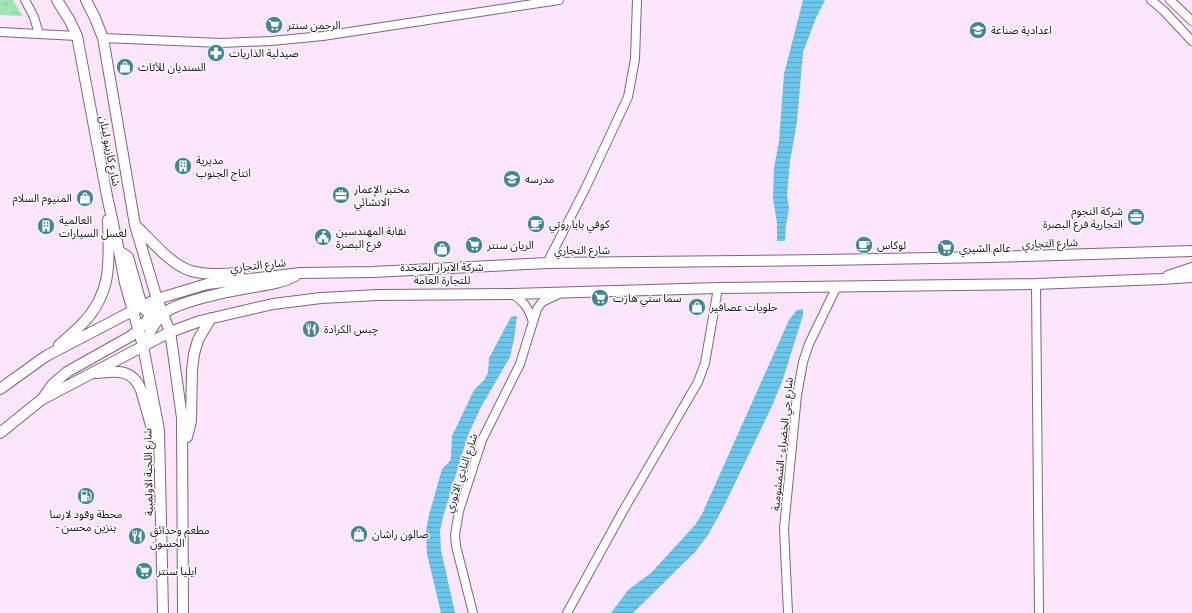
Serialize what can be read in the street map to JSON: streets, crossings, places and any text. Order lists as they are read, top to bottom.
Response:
{
  "streets": {
    "main road": ["شارع كازينو لبنان", "شارع التجاري", "شارع اللجنة الاولمبية"],
    "street": ["شارع حي الخضراء - الشمشومية", "شارع النادي الاثوري"]
  },
  "crossings": [
    ["شارع كازينو لبنان", "شارع التجاري"],
    ["شارع كازينو لبنان", "شارع اللجنة الاولمبية"],
    ["شارع التجاري", "شارع اللجنة الاولمبية"]
  ],
  "places": {
    "supermarket": [
      "الرحمن سنتر",
      "الريان سنتر",
      "عالم الشيري",
      "سما ستي هارت",
      "ايليا سنتر"
    ],
    "school or university": ["اعدادية صناعة", "مدرسه"],
    "pharmacy": ["صيدلية الذاريات"],
    "shop": [
      "السنديان للأثاث",
      "المنيوم السلام",
      "شركة الابرار المتحدة للتجارة العامة",
      "حلويات عصافير",
      "صالون راشان"
    ],
    "building": ["مديرية انتاج الجنوب", "العالمية لغسل السيارات"],
    "office": ["مختبر الإعمار الانشائي", "شركة النجوم التجارية فرع البصرة"],
    "cafe": ["كوفي بابا روتي", "لوكاس"],
    "public building": ["نقابة المهندسين فرع البصرة"],
    "restaurant": ["چبس الكرادة", "مطعم وحدائق الحسون"],
    "fuel station": ["محطة وقود لارسا - بنزين محسن"]
  }
}
